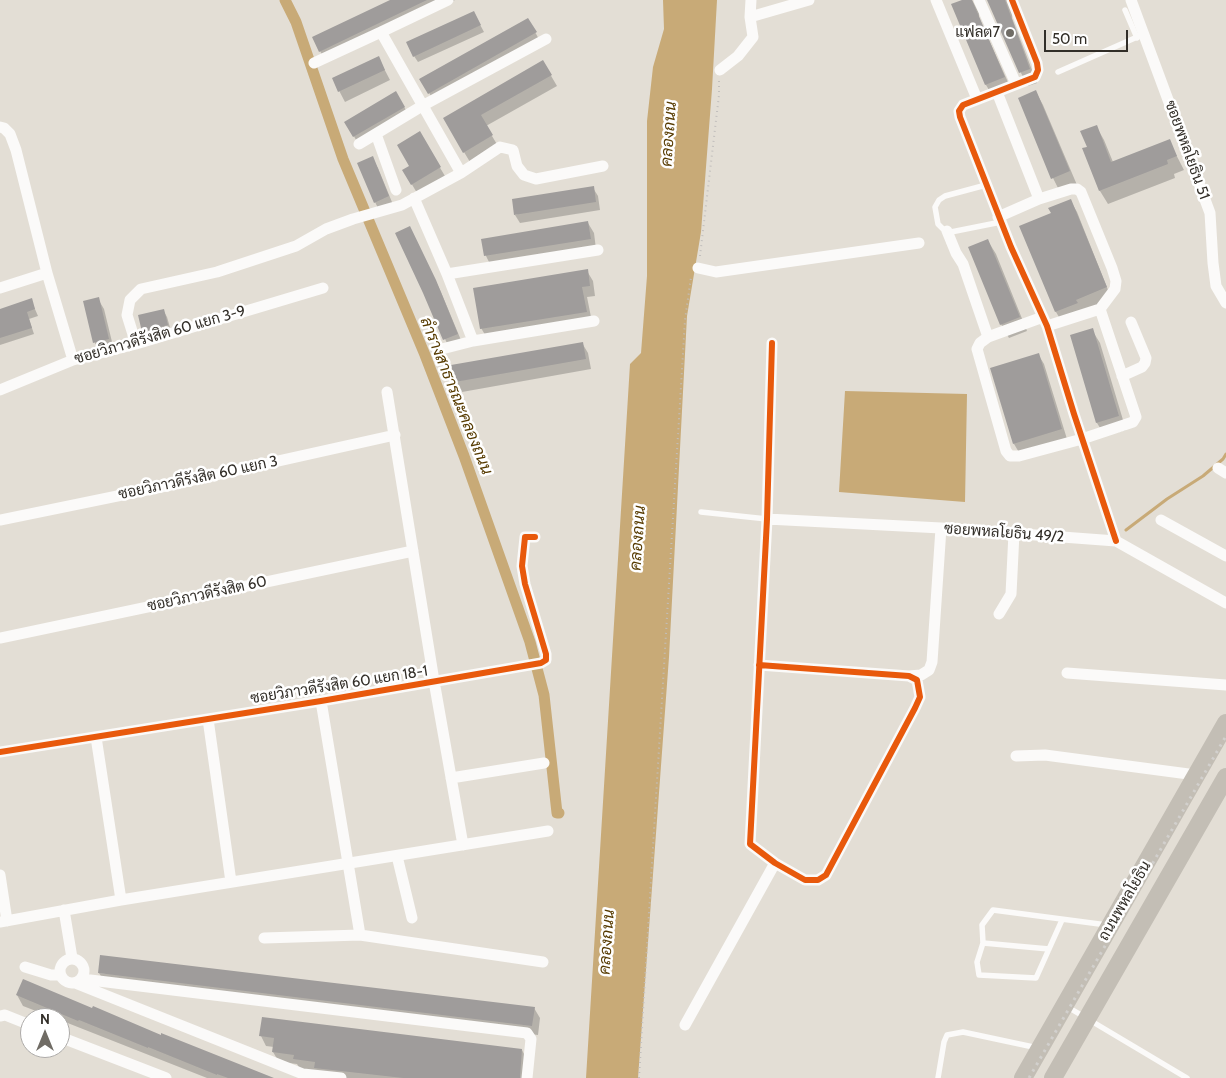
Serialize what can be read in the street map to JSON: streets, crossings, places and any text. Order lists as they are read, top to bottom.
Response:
{
  "streets": {
    "main road": ["ถนนพหลโยธิน"],
    "street": [
      "ซอยพหลโยธิน 51",
      "ซอยวิภาวดีรังสิต 60 แยก 3-9",
      "ซอยวิภาวดีรังสิต 60 แยก 3",
      "ซอยพหลโยธิน 49/2",
      "ซอยวิภาวดีรังสิต 60",
      "ซอยวิภาวดีรังสิต 60 แยก 18-1"
    ]
  },
  "water": ["คลองถนน", "ลำรางสาธารณะคลองถนน"],
  "places": ["แฟลต7"],
  "scale_bar": "50 m",
  "north": "top"
}
